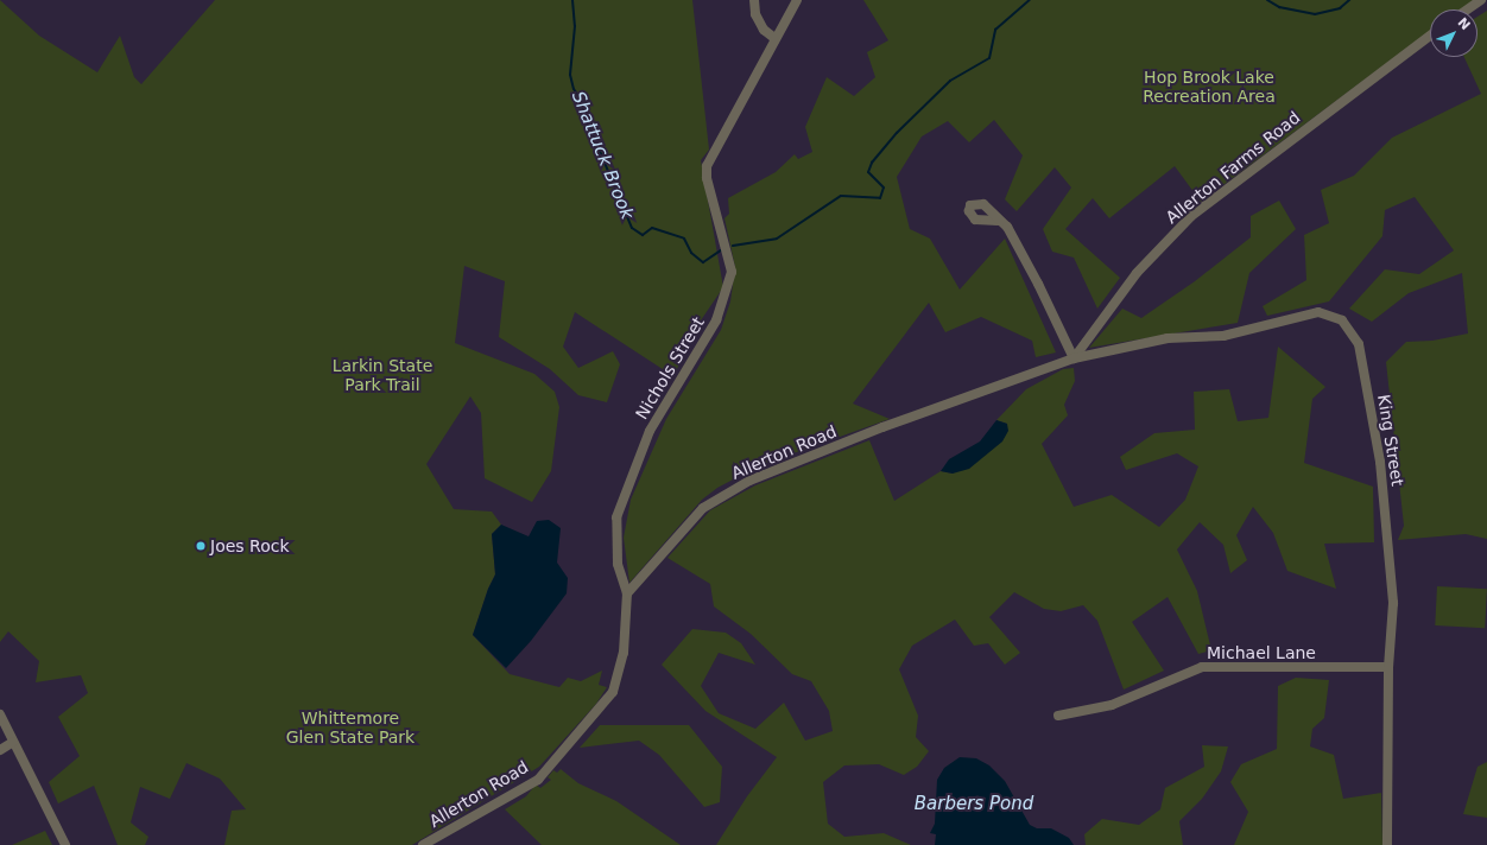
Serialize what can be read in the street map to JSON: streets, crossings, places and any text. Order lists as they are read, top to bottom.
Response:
{
  "streets": {
    "street": [
      "Allerton Farms Road",
      "Nichols Street",
      "King Street",
      "Allerton Road",
      "Michael Lane"
    ]
  },
  "crossings": [
    ["Allerton Farms Road", "King Street"],
    ["Allerton Farms Road", "Allerton Road"],
    ["Nichols Street", "Allerton Road"],
    ["King Street", "Allerton Road"],
    ["King Street", "Michael Lane"]
  ],
  "water": ["Shattuck Brook", "Barbers Pond"],
  "parks": ["Hop Brook Lake Recreation Area", "Larkin State Park Trail", "Whittemore Glen State Park"],
  "places": ["Joes Rock"],
  "north": "top right"
}
